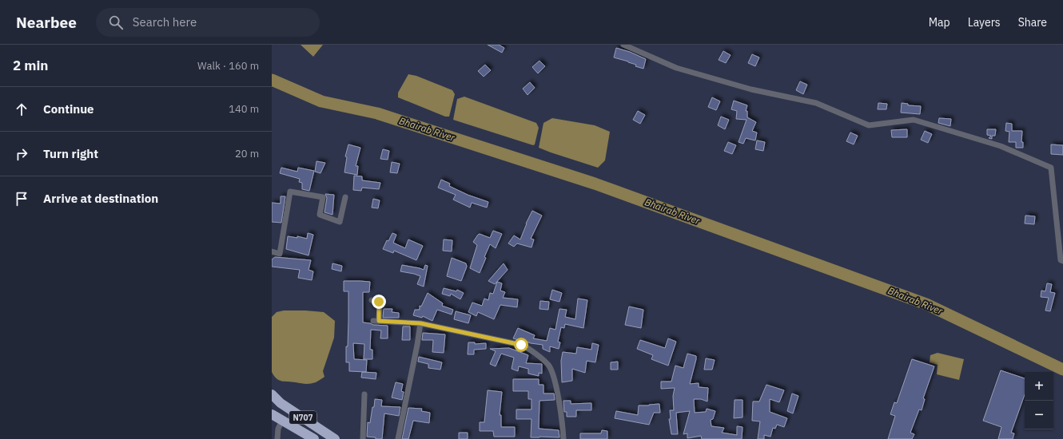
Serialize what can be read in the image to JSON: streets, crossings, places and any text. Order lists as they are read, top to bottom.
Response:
{
  "streets": {
    "highway": ["N707"]
  },
  "water": ["Bhairab River"],
  "page": {
    "header": "Nearbee",
    "search": "Search here",
    "nav": ["Map", "Layers", "Share"],
    "heading": ["2 min", "Walk · 160 m"],
    "list": [
      ["Continue", "140 m"],
      ["Turn right", "20 m"],
      "Arrive at destination"
    ],
    "map_buttons": ["+", "−"]
  }
}
